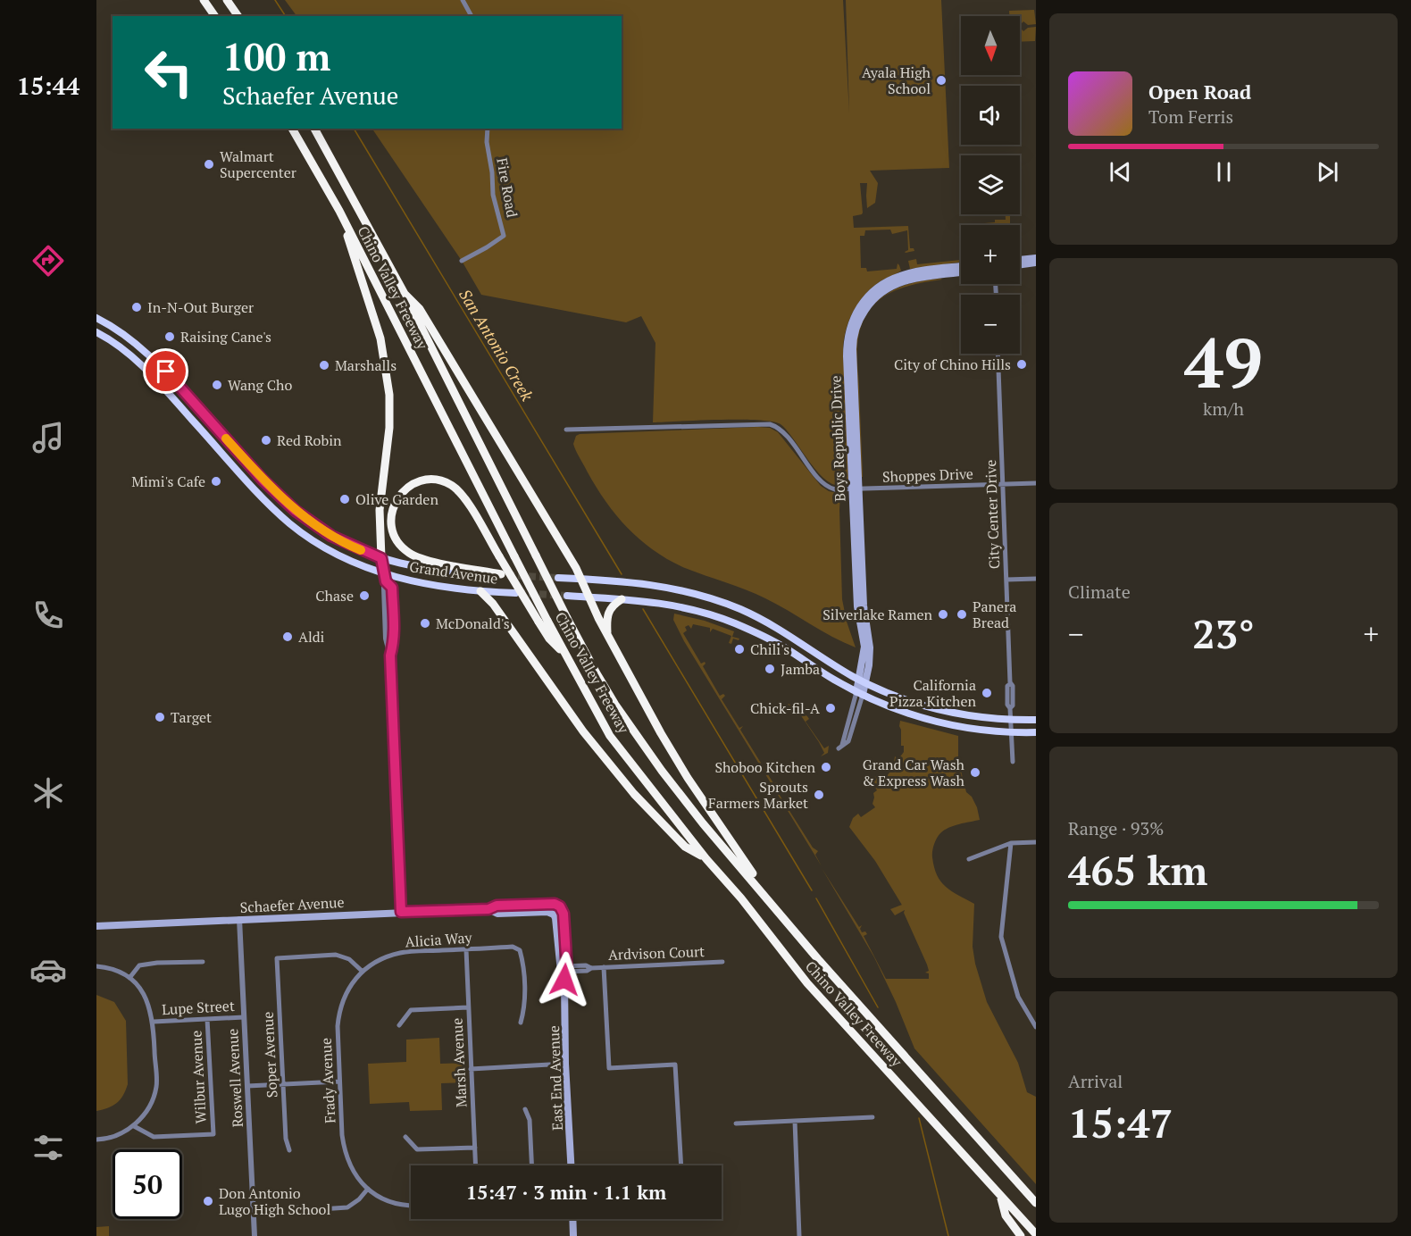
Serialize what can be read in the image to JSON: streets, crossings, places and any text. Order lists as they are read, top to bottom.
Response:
{
  "streets": {
    "highway": ["Chino Valley Freeway"],
    "main road": [
      "Boys Republic Drive",
      "Grand Avenue",
      "Schaefer Avenue",
      "East End Avenue"
    ],
    "street": [
      "Fire Road",
      "Shoppes Drive",
      "City Center Drive",
      "Alicia Way",
      "Ardvison Court",
      "Lupe Street",
      "Soper Avenue",
      "Marsh Avenue",
      "Wilbur Avenue",
      "Roswell Avenue",
      "Frady Avenue"
    ]
  },
  "crossings": [
    ["Boys Republic Drive", "Shoppes Drive"],
    ["Shoppes Drive", "City Center Drive"],
    ["Schaefer Avenue", "Roswell Avenue"],
    ["Schaefer Avenue", "East End Avenue"],
    ["Alicia Way", "Soper Avenue"],
    ["Alicia Way", "Marsh Avenue"],
    ["Alicia Way", "Frady Avenue"],
    ["Ardvison Court", "East End Avenue"],
    ["Lupe Street", "Wilbur Avenue"],
    ["Lupe Street", "Roswell Avenue"],
    ["Soper Avenue", "Frady Avenue"]
  ],
  "water": ["San Antonio Creek"],
  "places": [
    "Ayala High School",
    "Walmart Supercenter",
    "In-N-Out Burger",
    "Raising Cane's",
    "City of Chino Hills",
    "Marshalls",
    "Wang Cho",
    "Red Robin",
    "Mimi's Cafe",
    "Olive Garden",
    "Chase",
    "Silverlake Ramen",
    "Panera Bread",
    "McDonald's",
    "Aldi",
    "Chili's",
    "Jamba",
    "California Pizza Kitchen",
    "Chick-fil-A",
    "Target",
    "Shoboo Kitchen",
    "Grand Car Wash & Express Wash",
    "Sprouts Farmers Market",
    "Don Antonio Lugo High School"
  ],
  "north": "bottom",
  "page": {
    "tabs": "15:44",
    "map_buttons": ["+", "−"],
    "turn": ["100 m", "Schaefer Avenue"],
    "song": ["Open Road", "Tom Ferris"],
    "tile": [
      ["49", "km/h"],
      "Climate",
      ["Range · 93%", "465 km"],
      ["Arrival", "15:47"]
    ],
    "heat": ["−", "23°", "+"],
    "limit": "50",
    "trip": "15:47 · 3 min · 1.1 km"
  }
}
